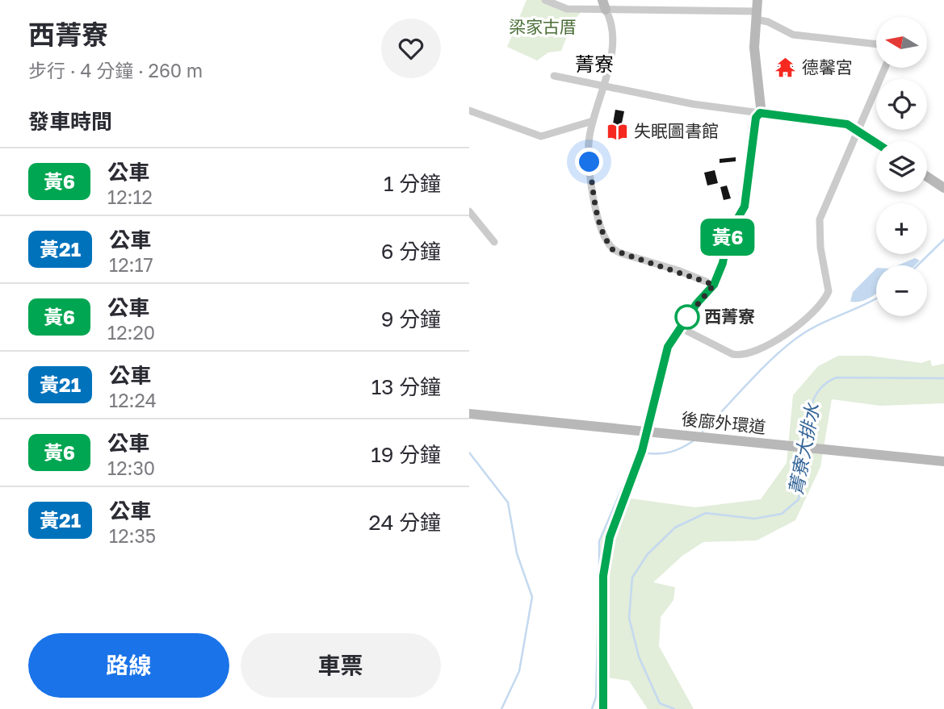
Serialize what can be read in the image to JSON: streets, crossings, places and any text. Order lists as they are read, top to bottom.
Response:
{
  "streets": {
    "street": ["後廍外環道"]
  },
  "districts": ["菁寮"],
  "water": ["菁寮大排水"],
  "parks": ["梁家古厝"],
  "places": {
    "temple": ["德馨宮"],
    "library": ["失眠圖書館"],
    "other": ["西菁寮"]
  },
  "lines": ["bus line 黃6"],
  "north": "left",
  "page": {
    "heading": [
      ["西菁寮", "步行 · 4 分鐘 · 260 m"],
      "發車時間"
    ],
    "on_map": "黃6",
    "map_buttons": ["+", "−"],
    "list": [
      {
        "mark": "黃6",
        "name": "公車",
        "note": "12:12",
        "value": "1 分鐘"
      },
      {
        "mark": "黃21",
        "name": "公車",
        "note": "12:17",
        "value": "6 分鐘"
      },
      {
        "mark": "黃6",
        "name": "公車",
        "note": "12:20",
        "value": "9 分鐘"
      },
      {
        "mark": "黃21",
        "name": "公車",
        "note": "12:24",
        "value": "13 分鐘"
      },
      {
        "mark": "黃6",
        "name": "公車",
        "note": "12:30",
        "value": "19 分鐘"
      },
      {
        "mark": "黃21",
        "name": "公車",
        "note": "12:35",
        "value": "24 分鐘"
      }
    ],
    "buttons": ["路線", "車票"]
  }
}
